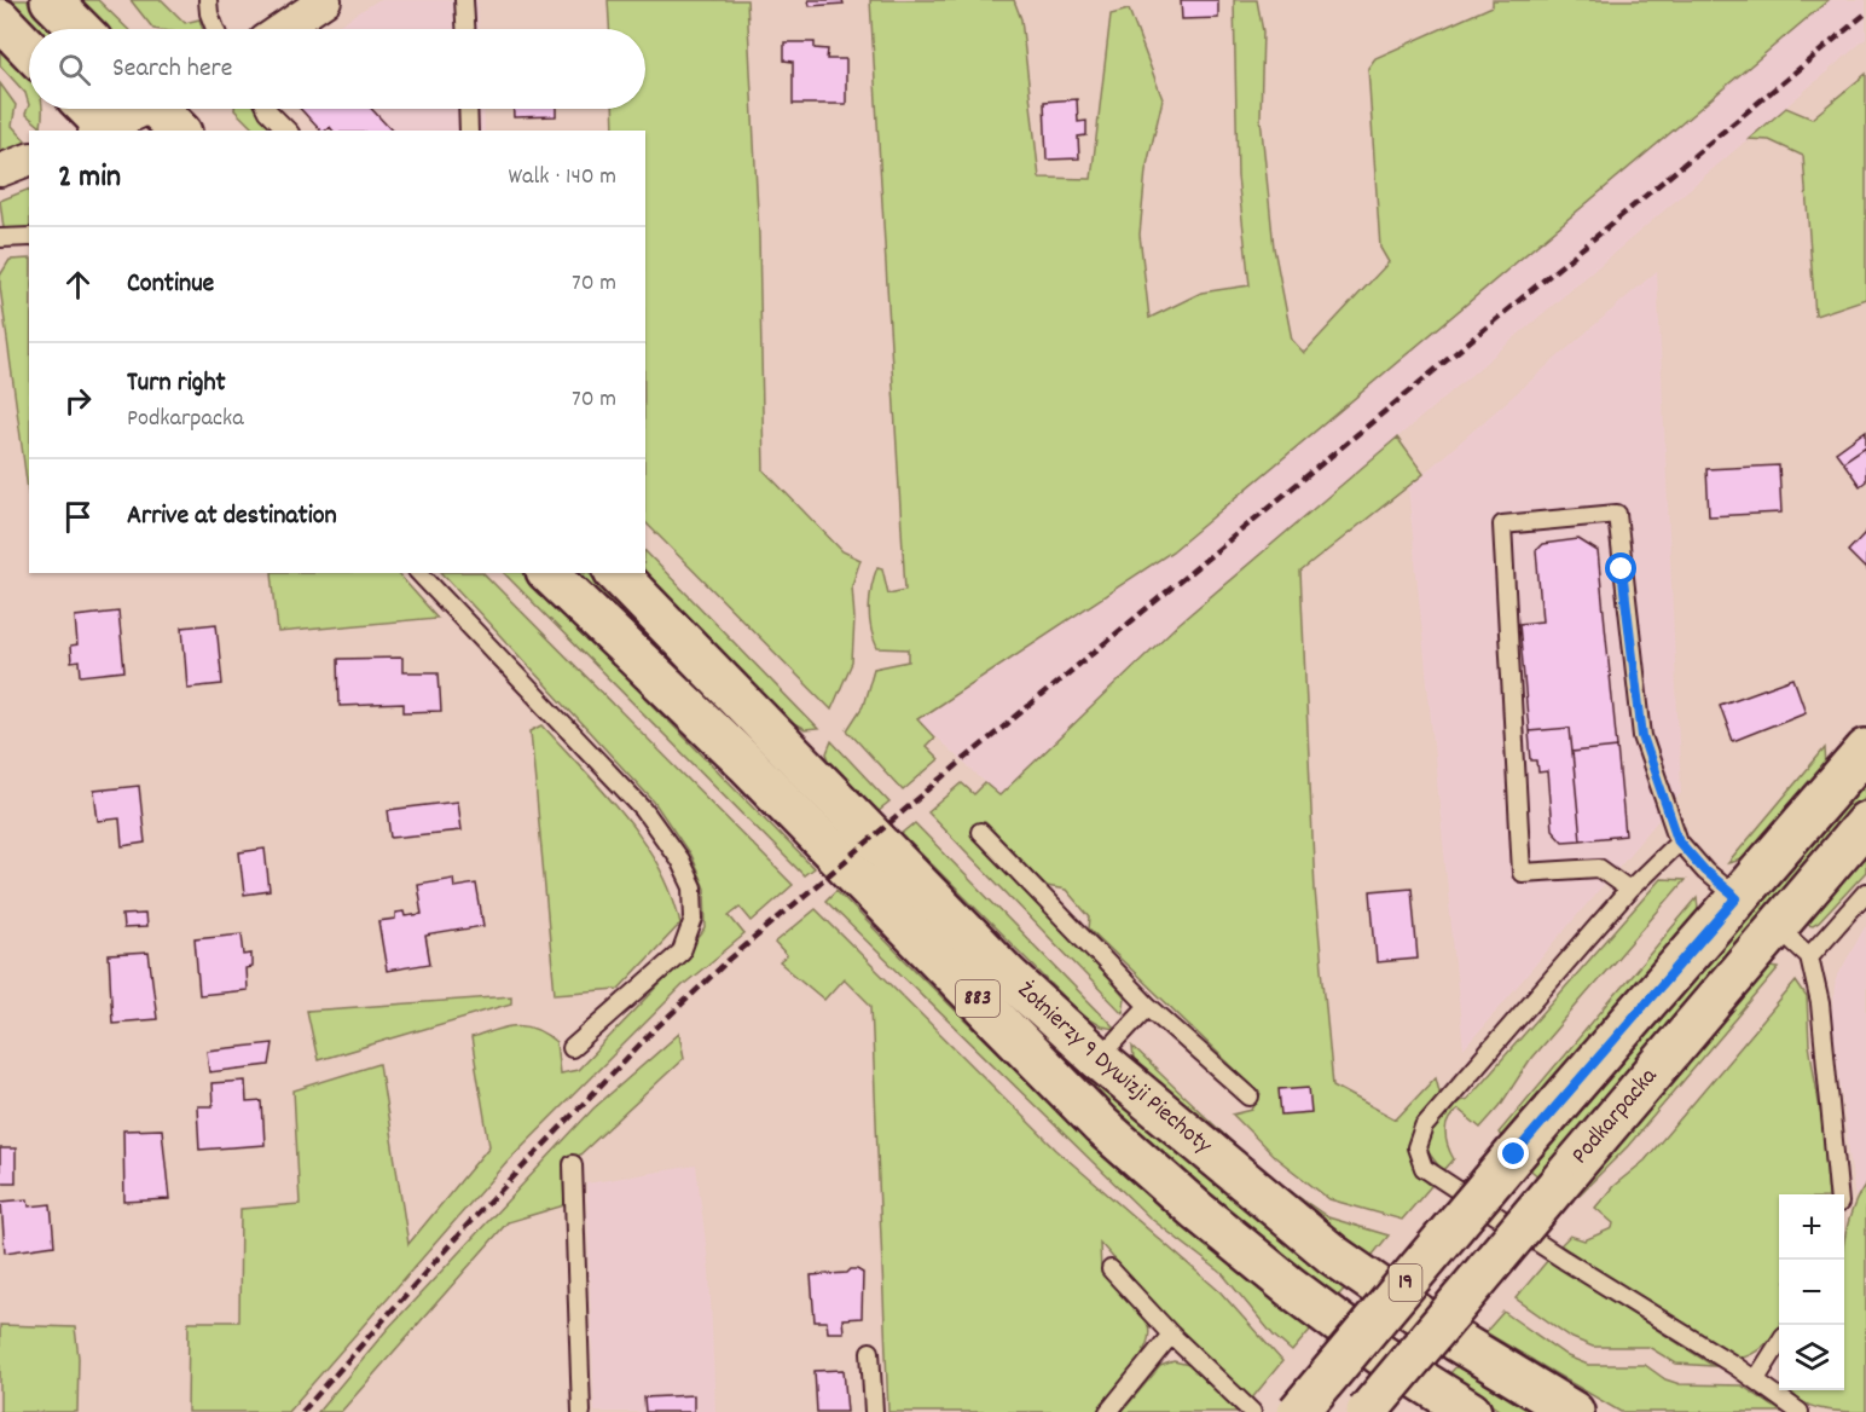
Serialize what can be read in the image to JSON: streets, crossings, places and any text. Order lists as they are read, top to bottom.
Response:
{
  "streets": {
    "main road": [
      "883",
      "Żołnierzy 9 Dywizji Piechoty",
      "Podkarpacka",
      "19"
    ]
  },
  "page": {
    "search": "Search here",
    "heading": ["2 min", "Walk · 140 m"],
    "list": [
      ["Continue", "70 m"],
      ["Turn right", "Podkarpacka", "70 m"],
      "Arrive at destination"
    ],
    "map_buttons": ["+", "−"]
  }
}
